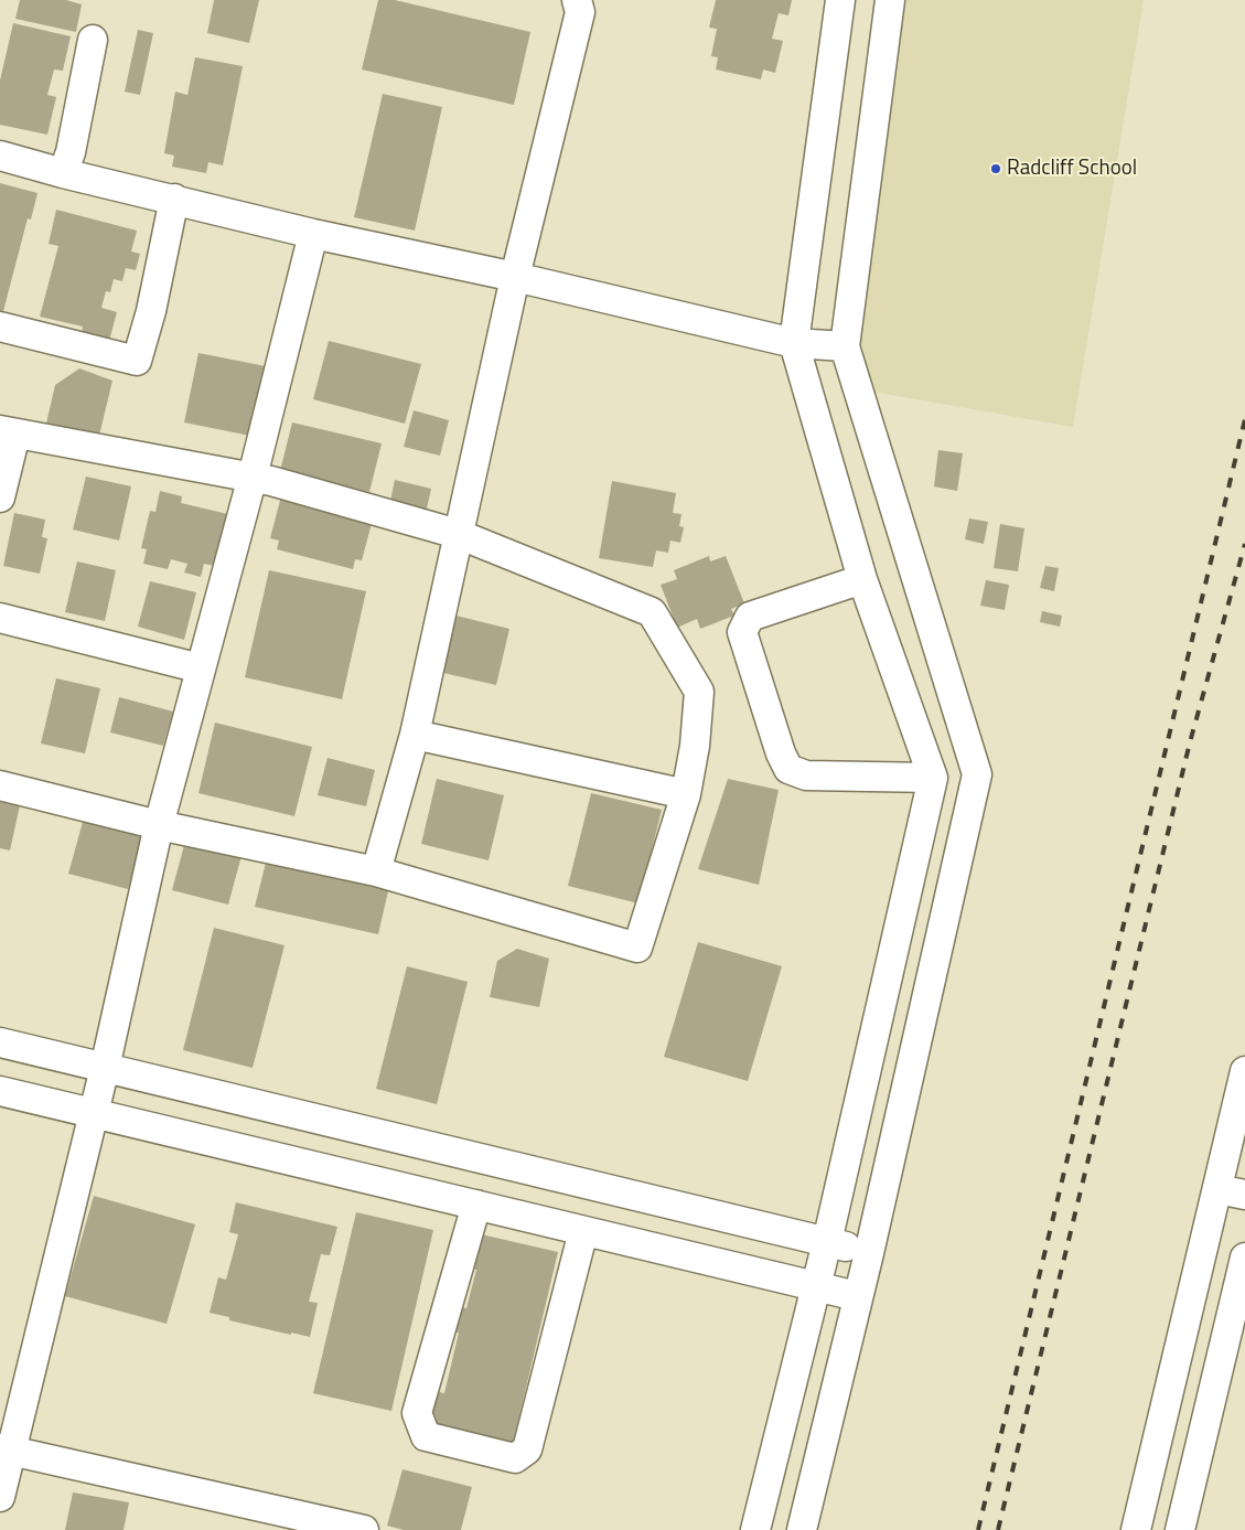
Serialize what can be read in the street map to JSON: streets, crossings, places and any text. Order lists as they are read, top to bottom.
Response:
{
  "places": ["Radcliff School"]
}
